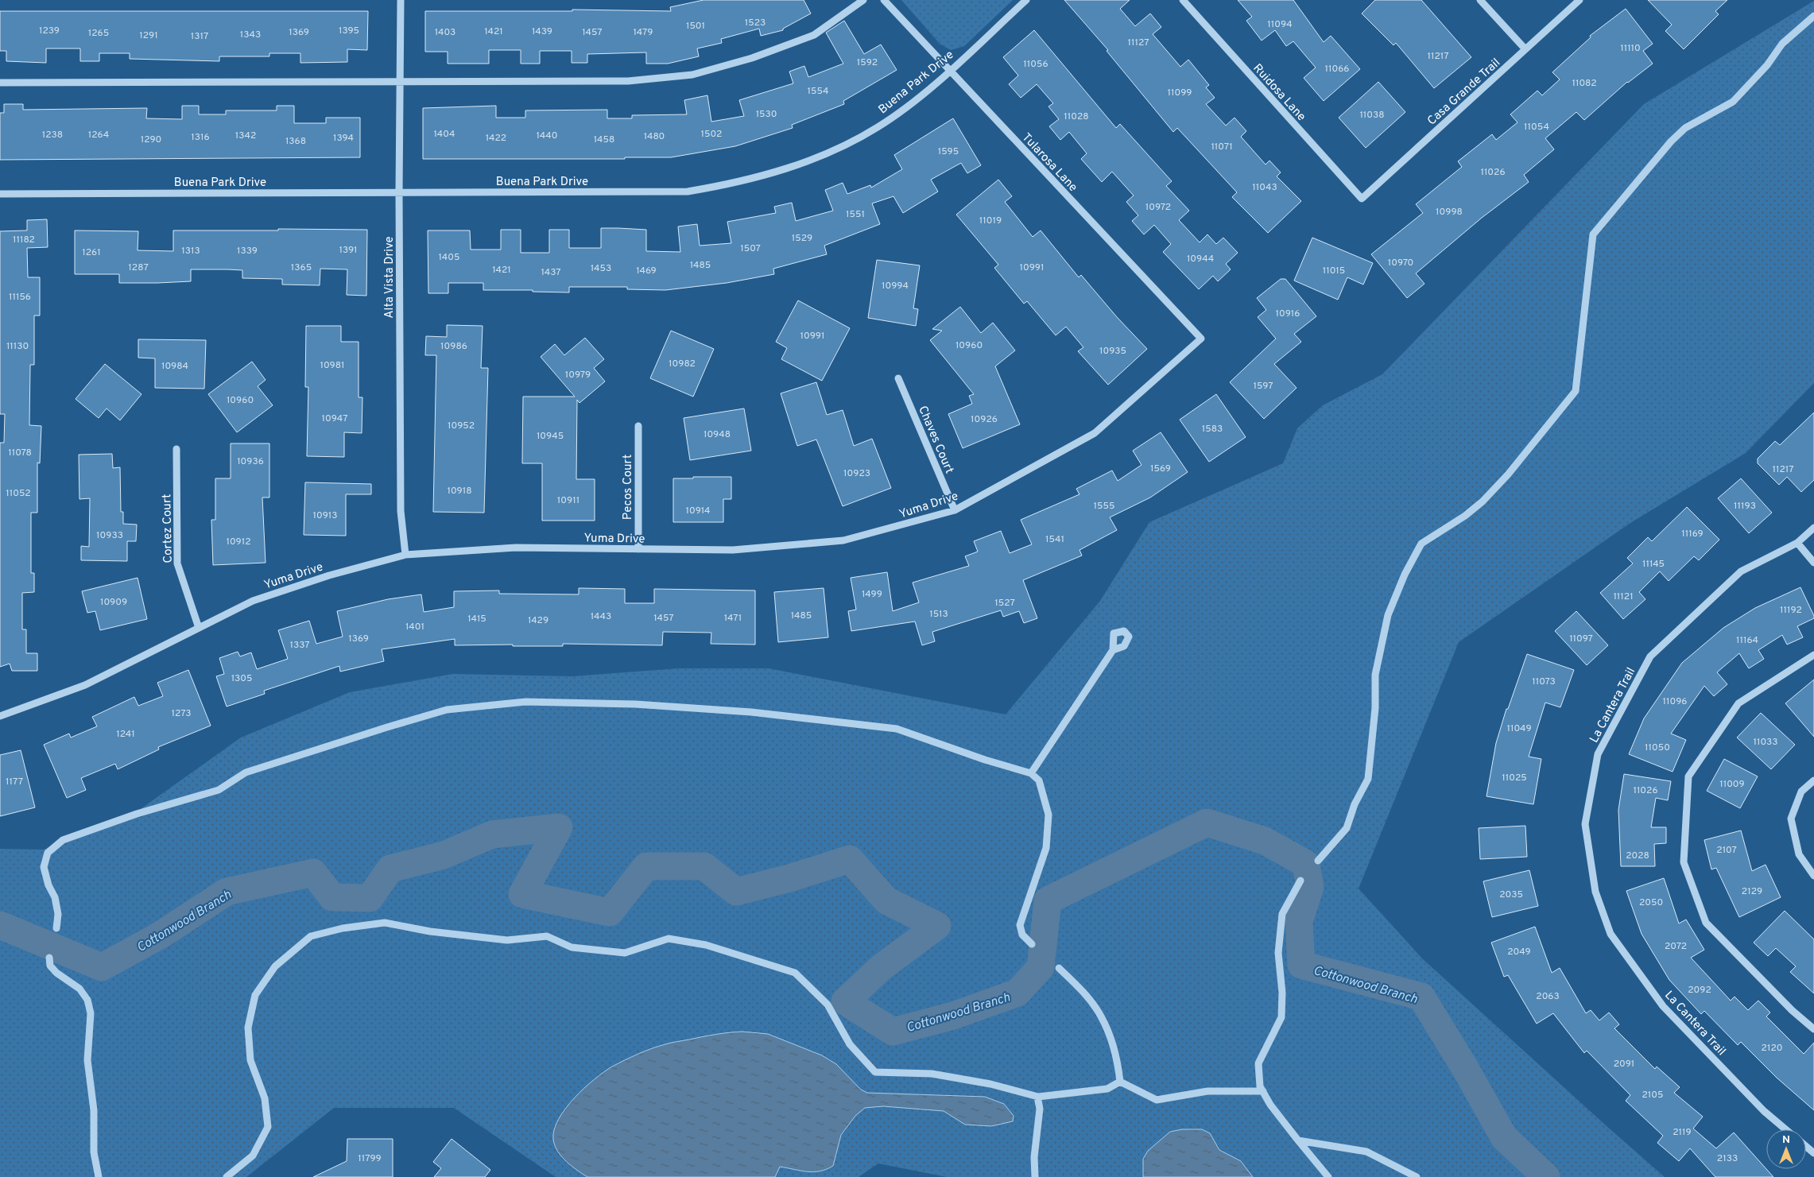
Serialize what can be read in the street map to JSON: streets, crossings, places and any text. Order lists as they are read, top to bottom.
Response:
{
  "streets": {
    "street": [
      "Buena Park Drive",
      "Casa Grande Trail",
      "Ruidosa Lane",
      "Tularosa Lane",
      "Alta Vista Drive",
      "Chaves Court",
      "Pecos Court",
      "Yuma Drive",
      "Cortez Court",
      "La Cantera Trail"
    ]
  },
  "crossings": [
    ["Buena Park Drive", "Tularosa Lane"],
    ["Buena Park Drive", "Alta Vista Drive"],
    ["Casa Grande Trail", "Ruidosa Lane"],
    ["Tularosa Lane", "Yuma Drive"],
    ["Alta Vista Drive", "Yuma Drive"],
    ["Chaves Court", "Yuma Drive"],
    ["Pecos Court", "Yuma Drive"],
    ["Yuma Drive", "Cortez Court"]
  ],
  "water": ["Cottonwood Branch"],
  "house_numbers": [
    "1523",
    "11094",
    "1501",
    "1239",
    "1395",
    "1421",
    "1439",
    "1369",
    "1403",
    "1457",
    "1479",
    "1265",
    "1343",
    "1291",
    "1317",
    "11127",
    "11110",
    "11217",
    "1592",
    "11056",
    "11066",
    "11082",
    "1554",
    "11099",
    "1530",
    "11038",
    "11028",
    "11054",
    "1404",
    "1502",
    "1238",
    "1264",
    "1342",
    "1440",
    "1480",
    "1316",
    "1394",
    "1422",
    "1290",
    "1458",
    "1368",
    "11071",
    "1595",
    "11026",
    "11043",
    "10972",
    "10998",
    "1551",
    "11019",
    "1529",
    "11182",
    "1507",
    "1391",
    "1313",
    "1339",
    "1261",
    "1405",
    "10944",
    "10970",
    "1485",
    "1287",
    "1365",
    "10991",
    "1453",
    "1421",
    "1469",
    "11015",
    "1437",
    "10994",
    "11156",
    "10916",
    "10991",
    "10960",
    "11130",
    "10986",
    "10935",
    "10982",
    "10981",
    "10984",
    "10979",
    "1597",
    "10960",
    "10947",
    "10926",
    "10952",
    "1583",
    "10948",
    "10945",
    "11078",
    "10936",
    "1569",
    "11217",
    "10923",
    "10918",
    "11052",
    "10911",
    "1555",
    "11193",
    "10914",
    "10913",
    "11169",
    "10933",
    "1541",
    "10912",
    "11145",
    "1499",
    "11121",
    "10909",
    "1527",
    "11192",
    "1513",
    "1485",
    "1443",
    "1457",
    "1471",
    "1415",
    "1429",
    "1401",
    "1369",
    "11097",
    "11164",
    "1337",
    "1305",
    "11073",
    "11096",
    "1273",
    "11049",
    "1241",
    "11033",
    "11050",
    "11025",
    "1177",
    "11009",
    "11026",
    "2107",
    "2028",
    "2129",
    "2035",
    "2050",
    "2072",
    "2049",
    "2092",
    "2063",
    "2120",
    "2091",
    "2105",
    "2119",
    "11799",
    "2133"
  ],
  "north": "top"
}
